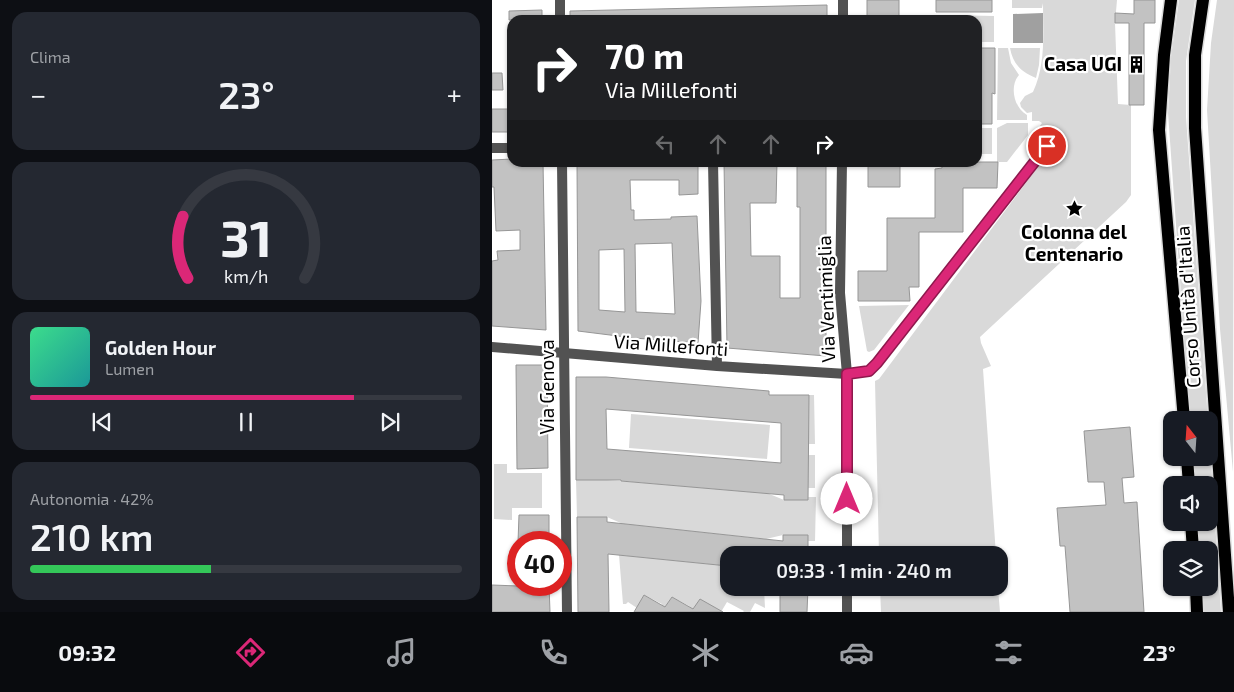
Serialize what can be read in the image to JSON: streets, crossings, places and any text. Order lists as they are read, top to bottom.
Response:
{
  "streets": {
    "main road": ["Corso Unità d'Italia"],
    "street": ["Via Ventimiglia", "Via Millefonti", "Via Genova"]
  },
  "crossings": [
    ["Via Ventimiglia", "Via Millefonti"],
    ["Via Millefonti", "Via Genova"]
  ],
  "places": {
    "building": ["Casa UGI"],
    "place": ["Colonna del Centenario"]
  },
  "north": "top",
  "page": {
    "tile": [
      "Clima",
      ["Autonomia · 42%", "210 km"]
    ],
    "turn": ["70 m", "Via Millefonti"],
    "heat": ["−", "23°", "+"],
    "song": ["Golden Hour", "Lumen"],
    "limit": "40",
    "trip": "09:33 · 1 min · 240 m",
    "tabs": ["09:32", "23°"],
    "gauge": ["31", "km/h"]
  }
}
